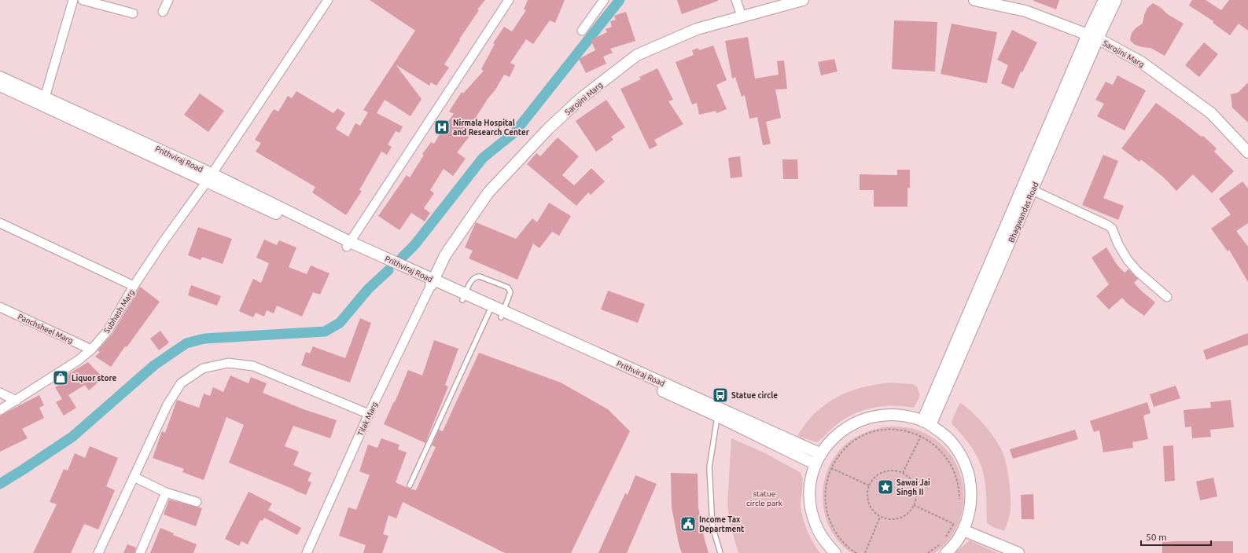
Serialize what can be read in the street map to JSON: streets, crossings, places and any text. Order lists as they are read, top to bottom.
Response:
{
  "streets": {
    "street": [
      "Sarojini Marg",
      "Prithviraj Road",
      "Bhagwandas Road",
      "Subhash Marg",
      "Panchsheel Marg",
      "Tilak Marg"
    ]
  },
  "crossings": [
    ["Sarojini Marg", "Prithviraj Road"],
    ["Sarojini Marg", "Bhagwandas Road"],
    ["Sarojini Marg", "Tilak Marg"],
    ["Prithviraj Road", "Subhash Marg"],
    ["Prithviraj Road", "Tilak Marg"],
    ["Subhash Marg", "Panchsheel Marg"]
  ],
  "parks": ["statue circle park"],
  "places": {
    "hospital": ["Nirmala Hospital and Research Center"],
    "shop": ["Liquor store"],
    "bus stop": ["Statue circle"],
    "place": ["Sawai Jai Singh II"],
    "public building": ["Income Tax Department"]
  },
  "scale_bar": "50 m"
}
